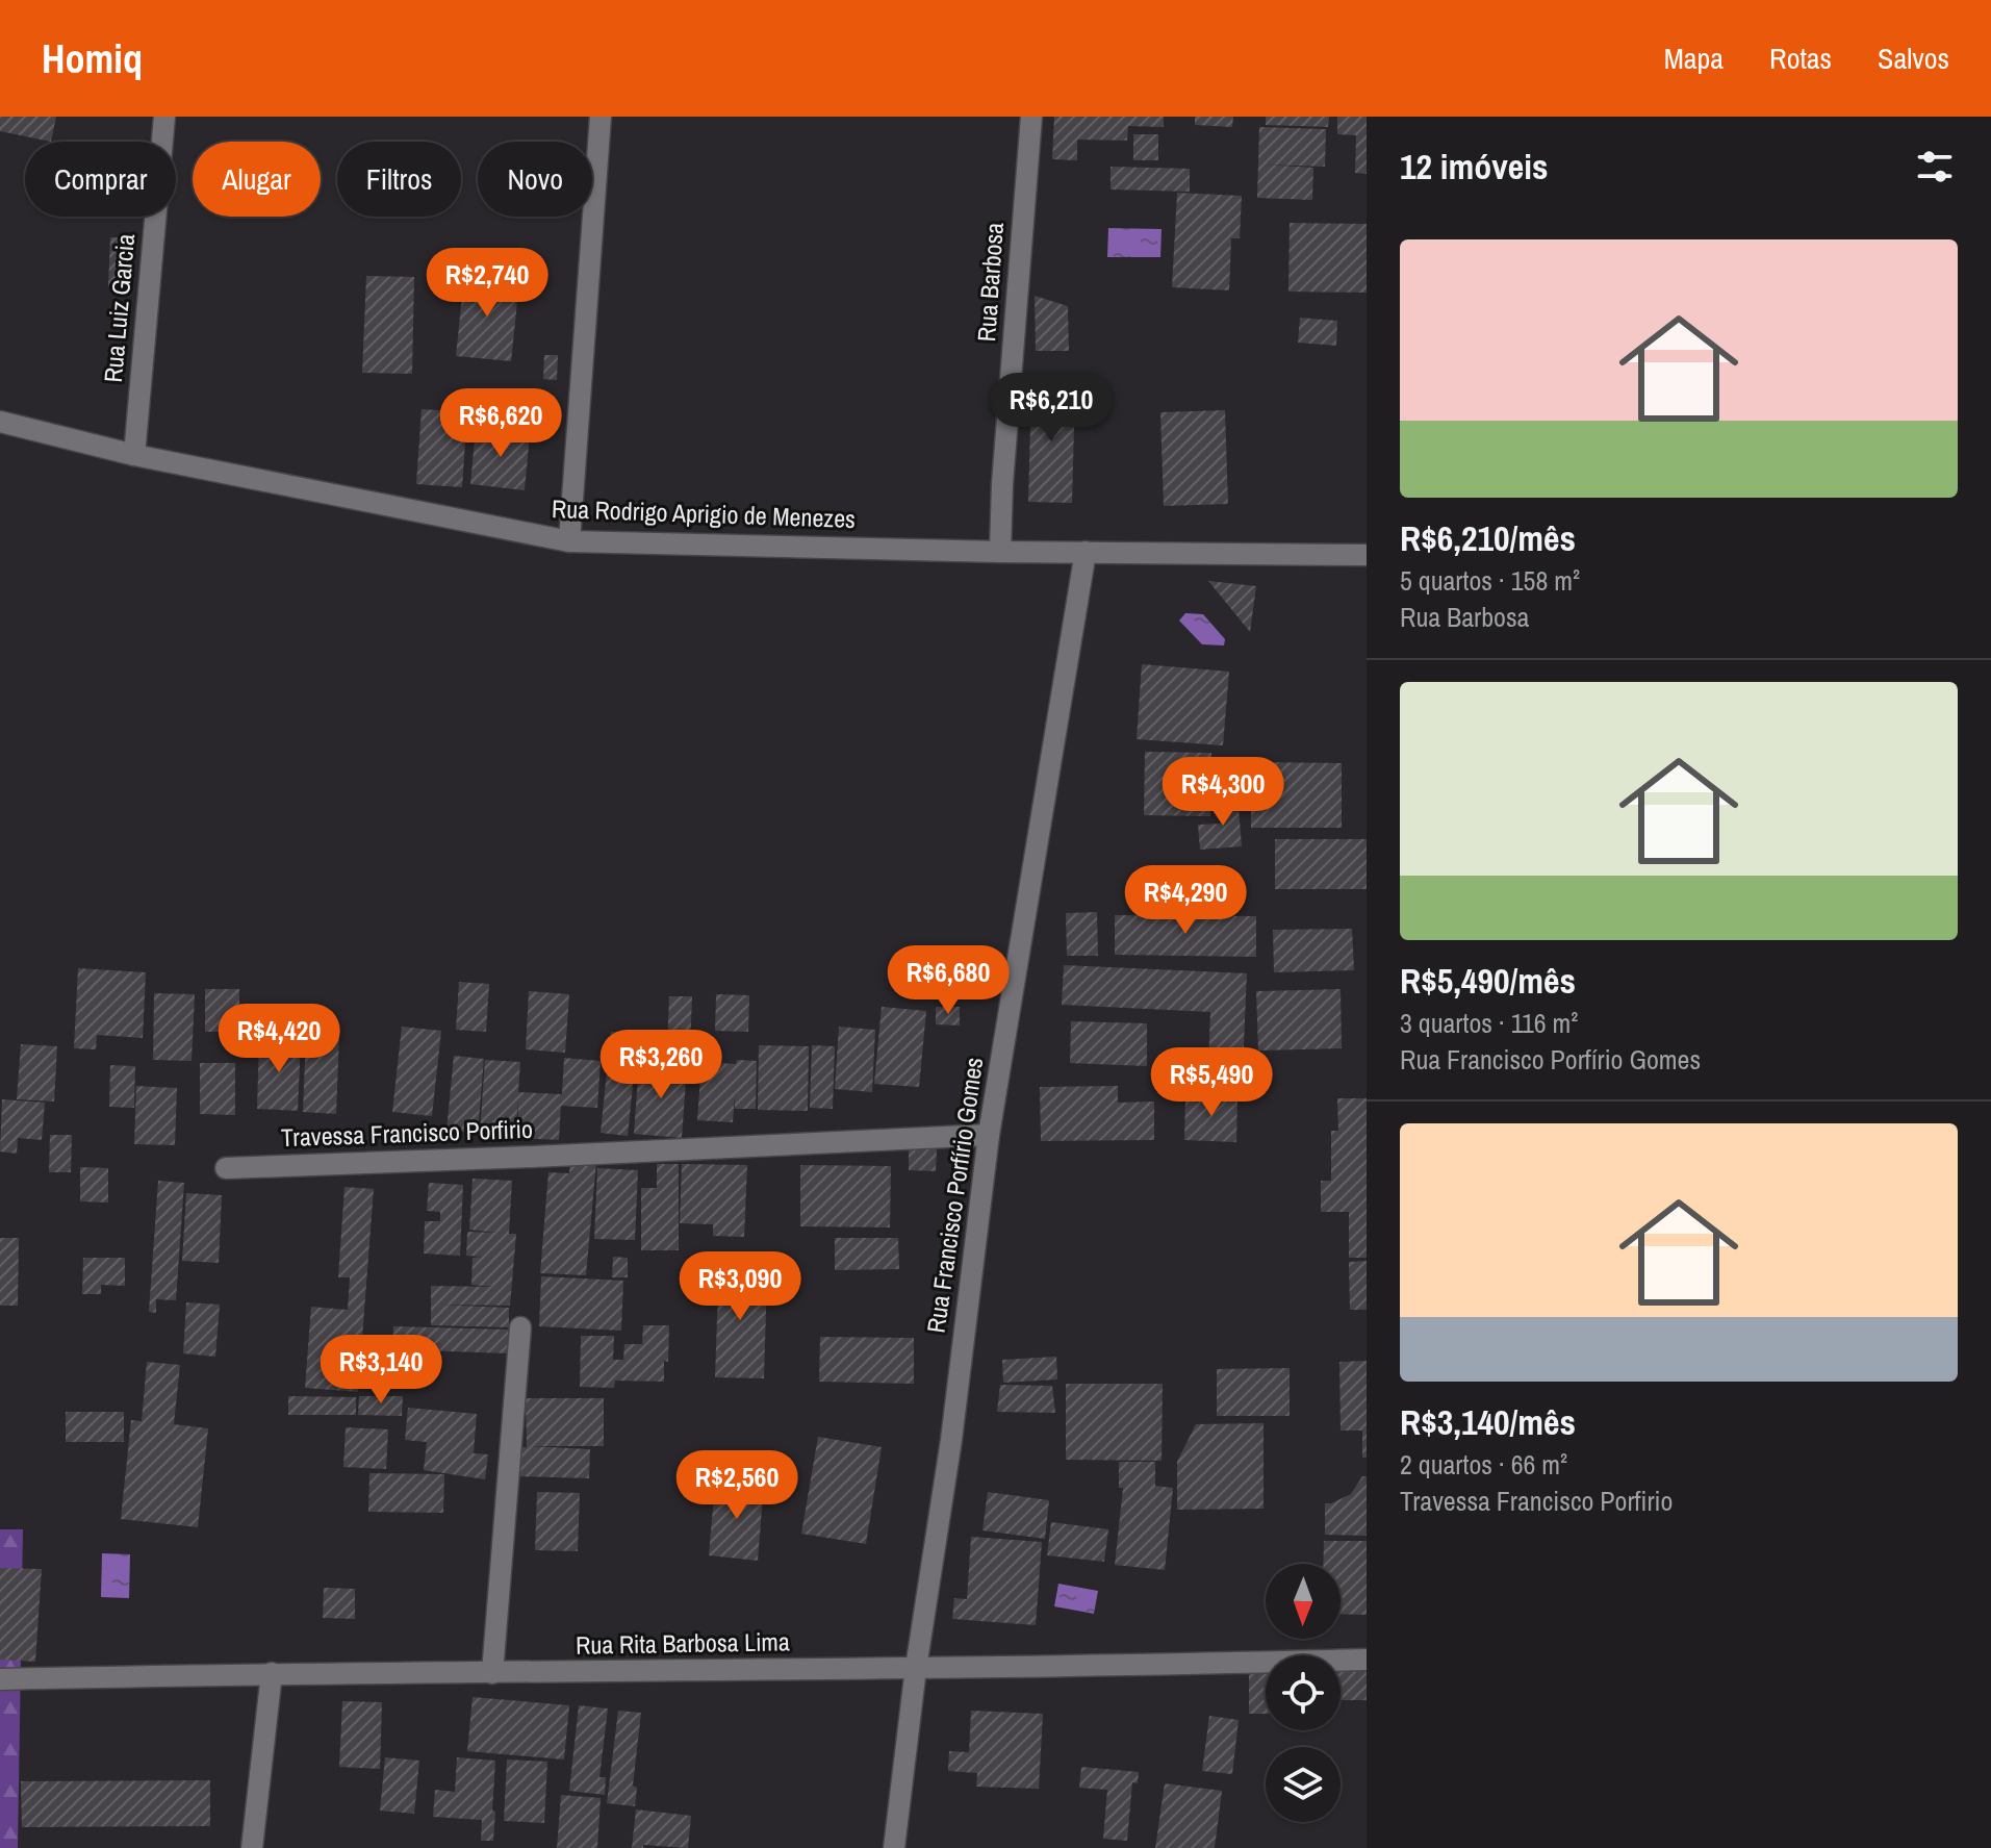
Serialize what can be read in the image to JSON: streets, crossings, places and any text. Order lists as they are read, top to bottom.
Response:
{
  "streets": {
    "street": [
      "Rua Barbosa",
      "Rua Luiz Garcia",
      "Rua Rodrigo Aprigio de Menezes",
      "Travessa Francisco Porfirio",
      "Rua Francisco Porfírio Gomes",
      "Rua Rita Barbosa Lima"
    ]
  },
  "crossings": [
    ["Rua Barbosa", "Rua Rodrigo Aprigio de Menezes"],
    ["Rua Luiz Garcia", "Rua Rodrigo Aprigio de Menezes"],
    ["Rua Rodrigo Aprigio de Menezes", "Rua Francisco Porfírio Gomes"],
    ["Travessa Francisco Porfirio", "Rua Francisco Porfírio Gomes"],
    ["Rua Francisco Porfírio Gomes", "Rua Rita Barbosa Lima"]
  ],
  "north": "bottom",
  "page": {
    "header": "Homiq",
    "nav": ["Mapa", "Rotas", "Salvos"],
    "heading": "12 imóveis",
    "chip": [
      "Comprar",
      "Alugar",
      "Filtros",
      "Novo"
    ],
    "list": [
      {
        "name": "R$6,210/mês",
        "note": "5 quartos · 158 m² · Rua Barbosa"
      },
      {
        "name": "R$5,490/mês",
        "note": "3 quartos · 116 m² · Rua Francisco Porfírio Gomes"
      },
      {
        "name": "R$3,140/mês",
        "note": "2 quartos · 66 m² · Travessa Francisco Porfirio"
      }
    ],
    "price": [
      "R$2,740",
      "R$6,210",
      "R$6,620",
      "R$4,300",
      "R$4,290",
      "R$6,680",
      "R$4,420",
      "R$3,260",
      "R$5,490",
      "R$3,090",
      "R$3,140",
      "R$2,560"
    ]
  }
}
